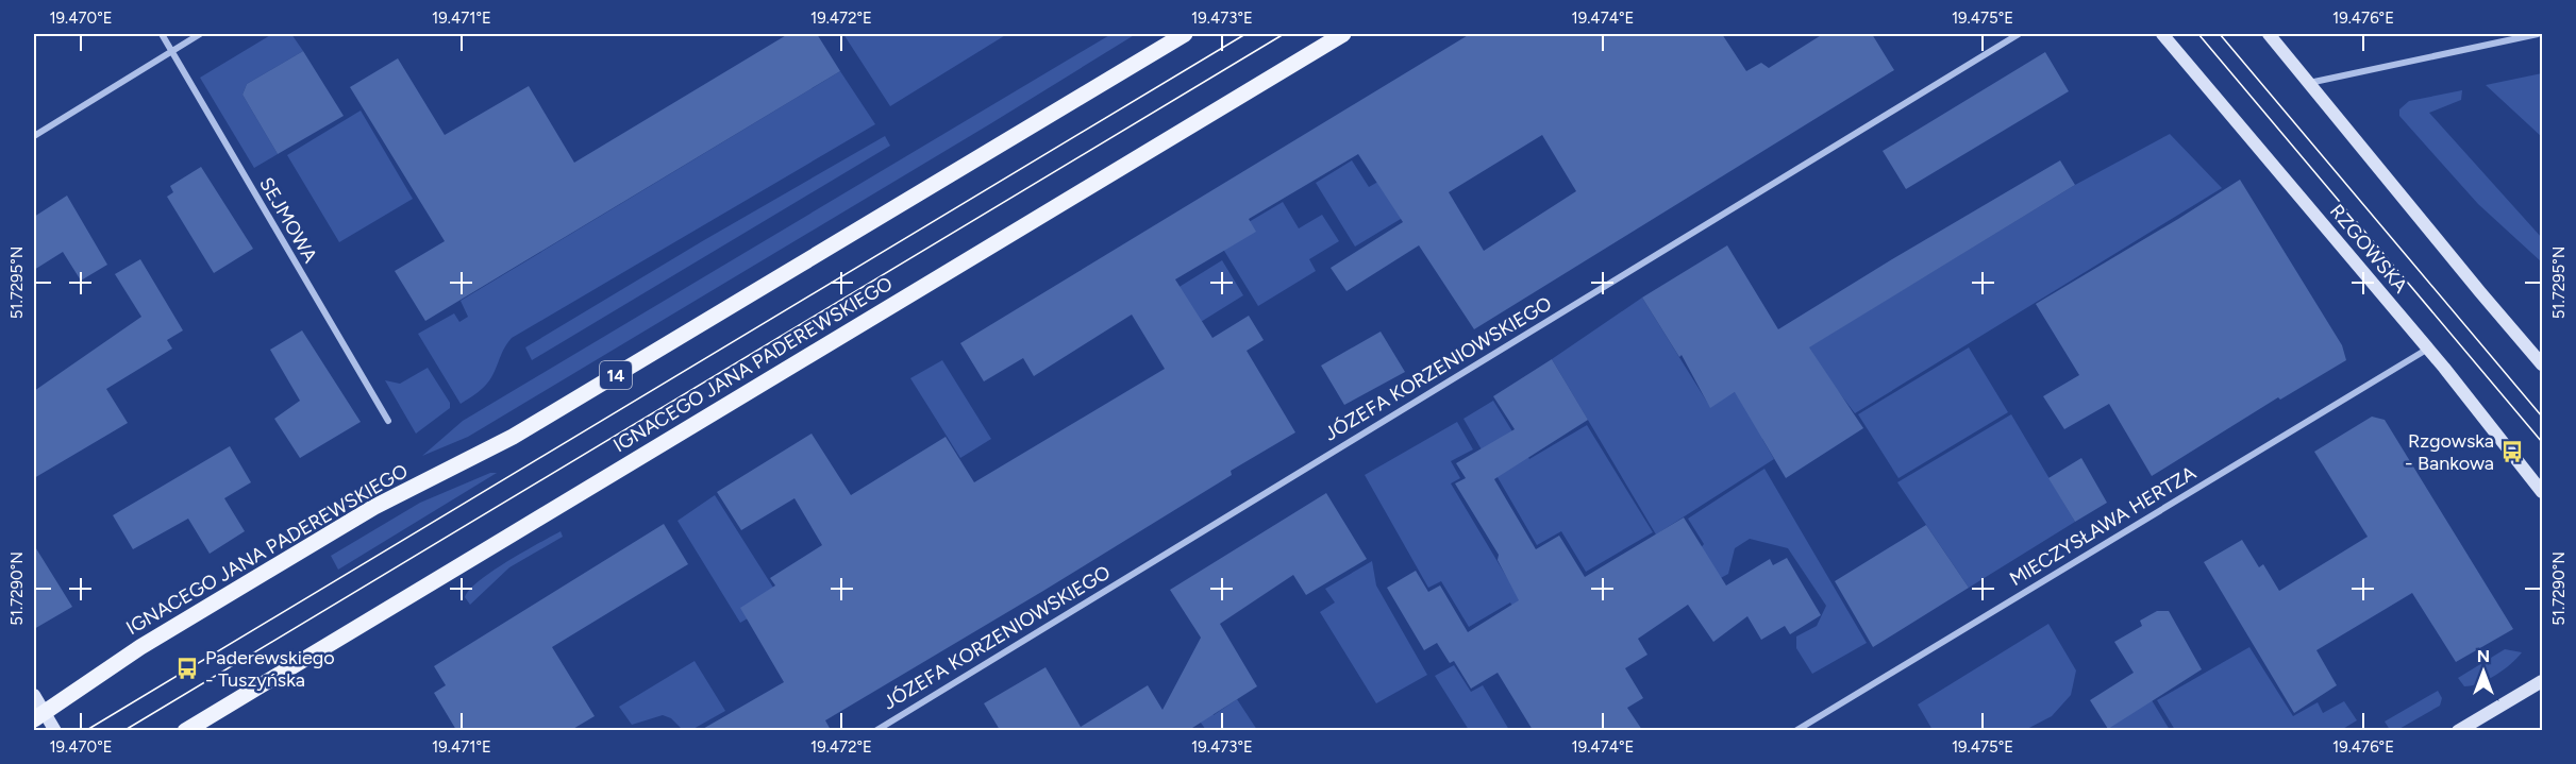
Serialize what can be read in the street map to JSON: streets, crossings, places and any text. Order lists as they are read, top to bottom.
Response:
{
  "streets": {
    "main road": ["RZGOWSKA", "IGNACEGO JANA PADEREWSKIEGO", "14"],
    "street": ["SEJMOWA", "JÓZEFA KORZENIOWSKIEGO", "MIECZYSŁAWA HERTZA"]
  },
  "crossings": [
    ["RZGOWSKA", "MIECZYSŁAWA HERTZA"]
  ],
  "places": {
    "bus stop": ["Rzgowska - Bankowa", "Paderewskiego - Tuszyńska"]
  },
  "north": "top",
  "coordinates": [
    "19.470°E",
    "19.471°E",
    "19.472°E",
    "19.473°E",
    "19.474°E",
    "19.475°E",
    "19.476°E",
    "51.7295°N",
    "51.7290°N"
  ]
}
